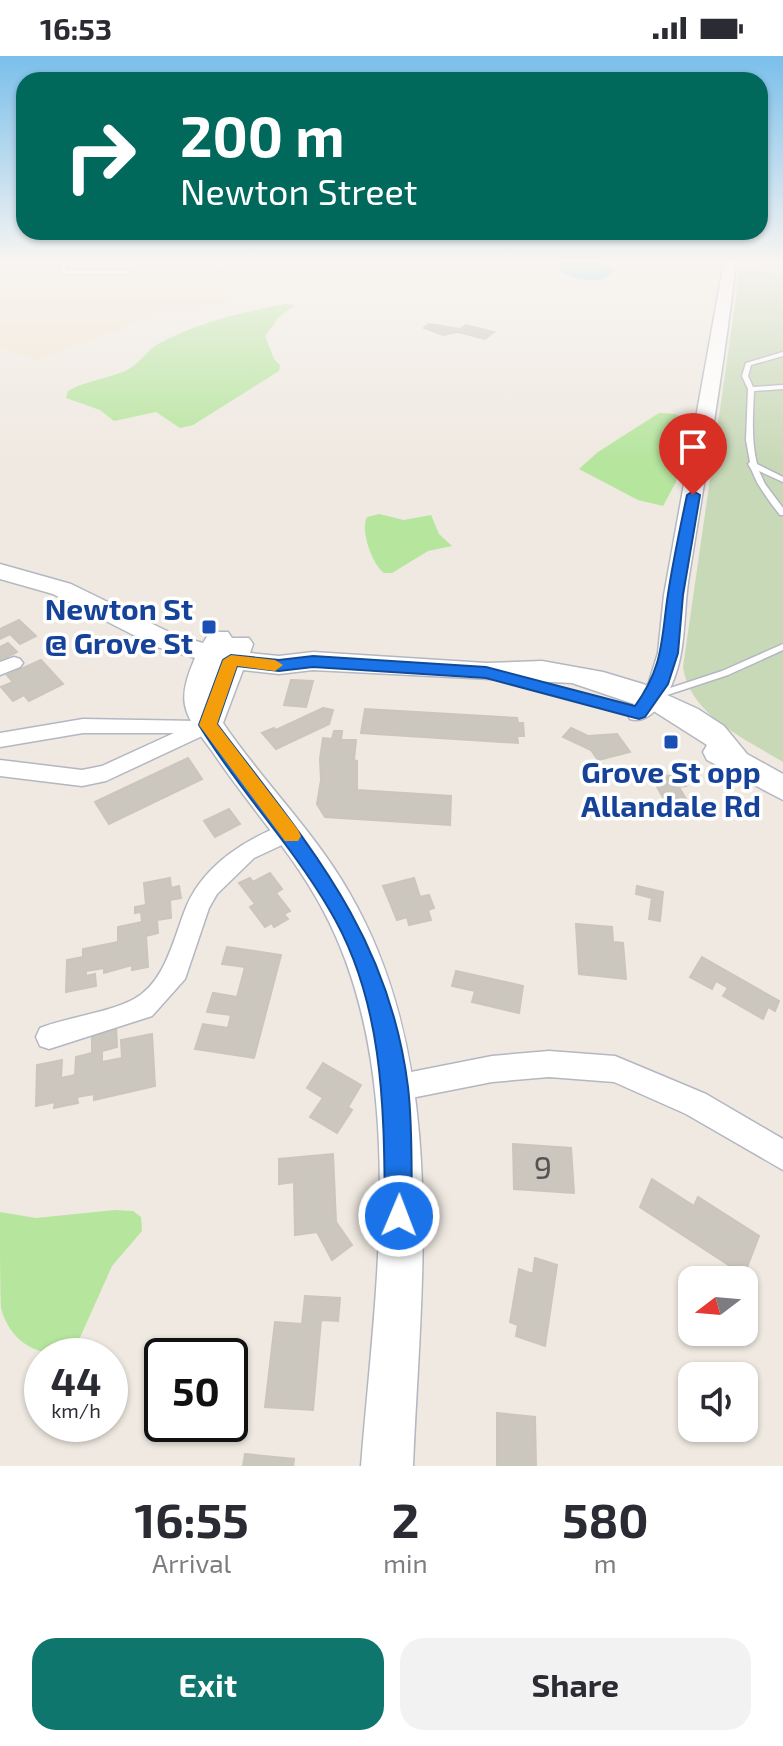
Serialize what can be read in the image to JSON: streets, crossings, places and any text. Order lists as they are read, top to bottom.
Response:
{
  "places": {
    "transit": ["Newton St @ Grove St", "Grove St opp Allandale Rd"]
  },
  "house_numbers": ["9"],
  "north": "left",
  "page": {
    "status": "16:53",
    "turn": ["200 m", "Newton Street"],
    "speed": "44 km/h",
    "limit": "50",
    "eta": [
      "16:55",
      "Arrival",
      "2",
      "min",
      "580",
      "m"
    ],
    "buttons": ["Exit", "Share"]
  }
}
